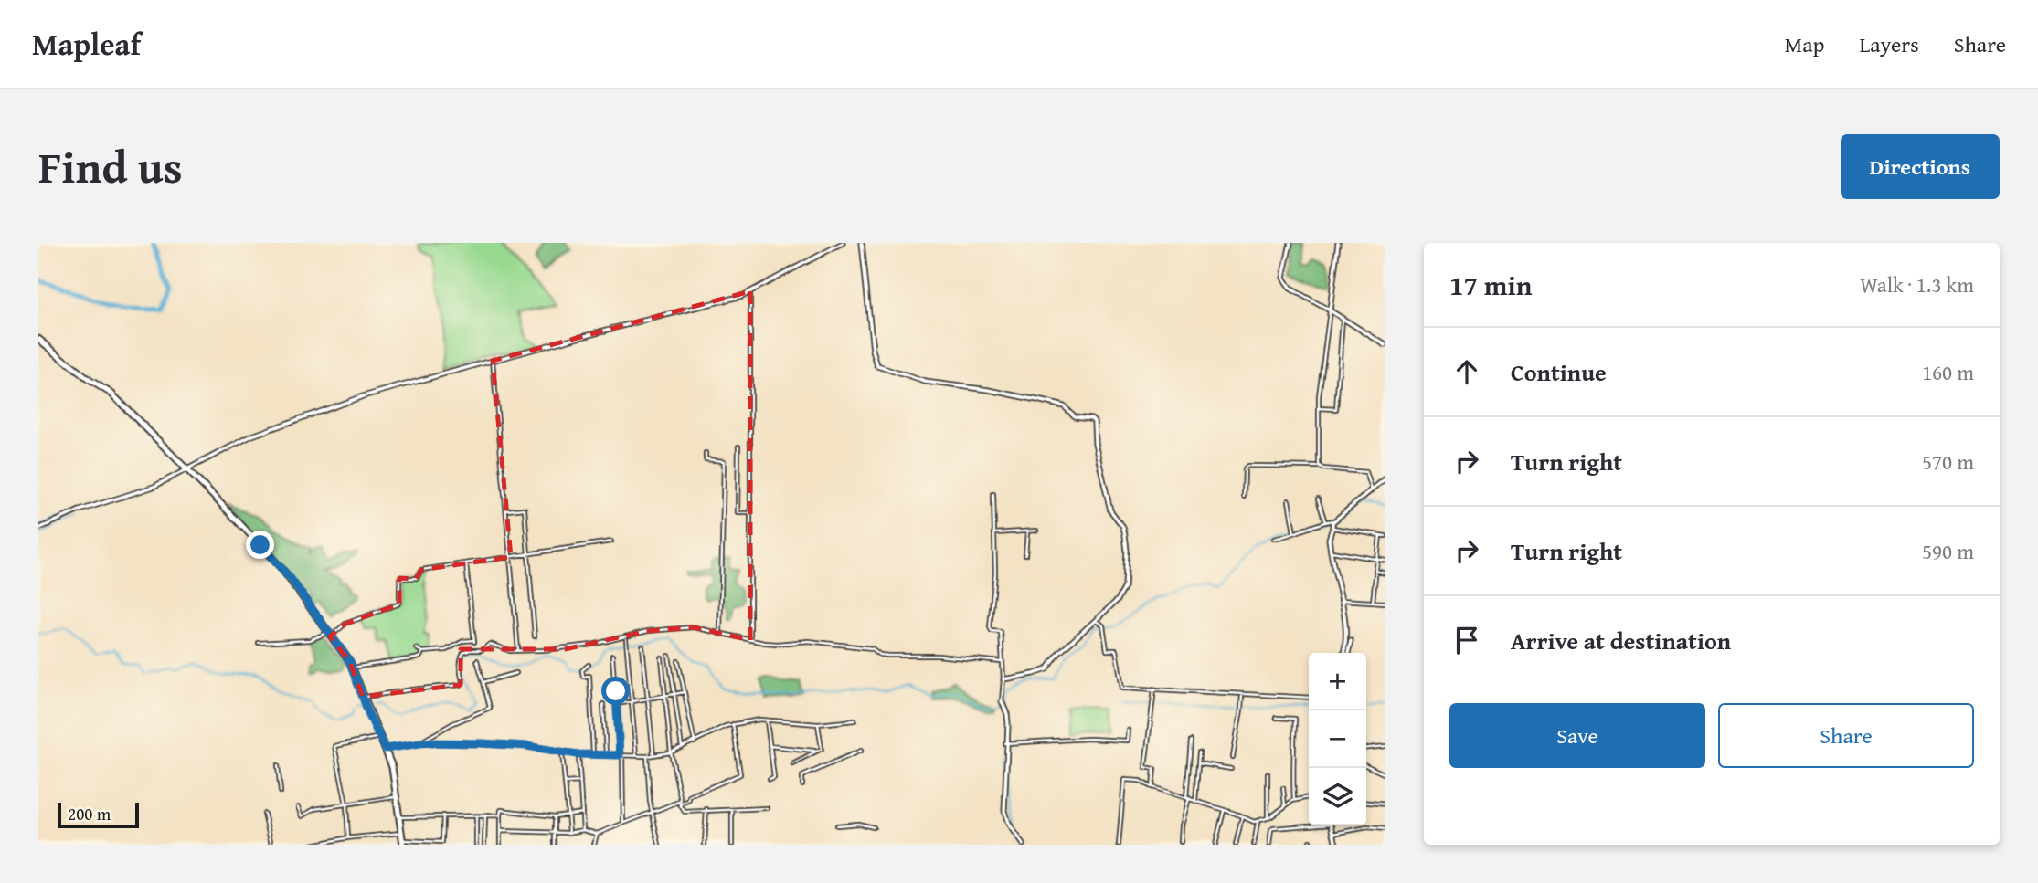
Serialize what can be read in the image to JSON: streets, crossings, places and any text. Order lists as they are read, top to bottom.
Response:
{
  "scale_bar": "200 m",
  "page": {
    "header": "Mapleaf",
    "nav": ["Map", "Layers", "Share"],
    "title": "Find us",
    "buttons": [
      "Directions",
      ["Save", "Share"]
    ],
    "heading": ["17 min", "Walk · 1.3 km"],
    "list": [
      ["Continue", "160 m"],
      ["Turn right", "570 m"],
      ["Turn right", "590 m"],
      "Arrive at destination"
    ],
    "map_buttons": ["+", "−"],
    "scale": "200 m"
  }
}
